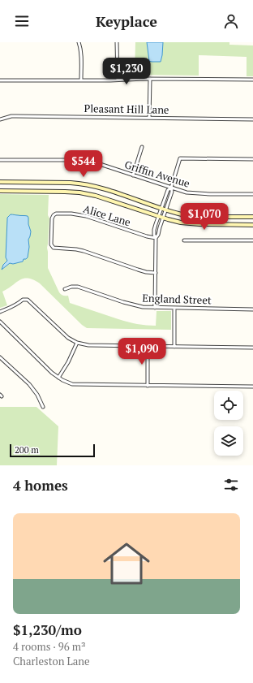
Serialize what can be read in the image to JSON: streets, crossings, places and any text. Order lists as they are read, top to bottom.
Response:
{
  "streets": {
    "street": [
      "Pleasant Hill Lane",
      "Griffin Avenue",
      "Alice Lane",
      "England Street"
    ]
  },
  "scale_bar": "200 m",
  "page": {
    "header": "Keyplace",
    "price": [
      "$1,230",
      "$544",
      "$1,070",
      "$1,090"
    ],
    "scale": "200 m",
    "heading": "4 homes",
    "list": [
      {
        "name": "$1,230/mo",
        "note": "4 rooms · 96 m² · Charleston Lane"
      }
    ]
  }
}
